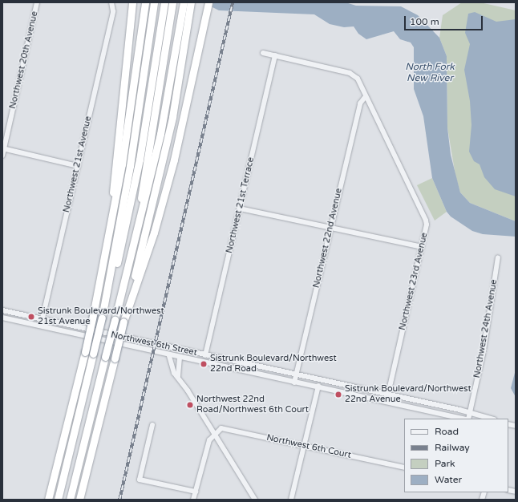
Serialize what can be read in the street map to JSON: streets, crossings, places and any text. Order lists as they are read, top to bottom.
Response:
{
  "streets": {
    "street": [
      "Northwest 20th Avenue",
      "Northwest 21st Avenue",
      "Northwest 21st Terrace",
      "Northwest 22nd Avenue",
      "Northwest 23rd Avenue",
      "Northwest 24th Avenue",
      "Northwest 6th Street",
      "Northwest 6th Court"
    ]
  },
  "crossings": [
    ["Northwest 21st Avenue", "Northwest 6th Street"],
    ["Northwest 21st Terrace", "Northwest 23rd Avenue"],
    ["Northwest 21st Terrace", "Northwest 6th Street"],
    ["Northwest 22nd Avenue", "Northwest 23rd Avenue"],
    ["Northwest 22nd Avenue", "Northwest 6th Street"],
    ["Northwest 23rd Avenue", "Northwest 6th Street"],
    ["Northwest 24th Avenue", "Northwest 6th Street"]
  ],
  "water": ["North Fork New River"],
  "places": [
    "Sistrunk Boulevard/Northwest 21st Avenue",
    "Sistrunk Boulevard/Northwest 22nd Road",
    "Sistrunk Boulevard/Northwest 22nd Avenue",
    "Northwest 22nd Road/Northwest 6th Court"
  ],
  "legend": [
    "Road",
    "Railway",
    "Park",
    "Water"
  ],
  "scale_bar": "100 m"
}
